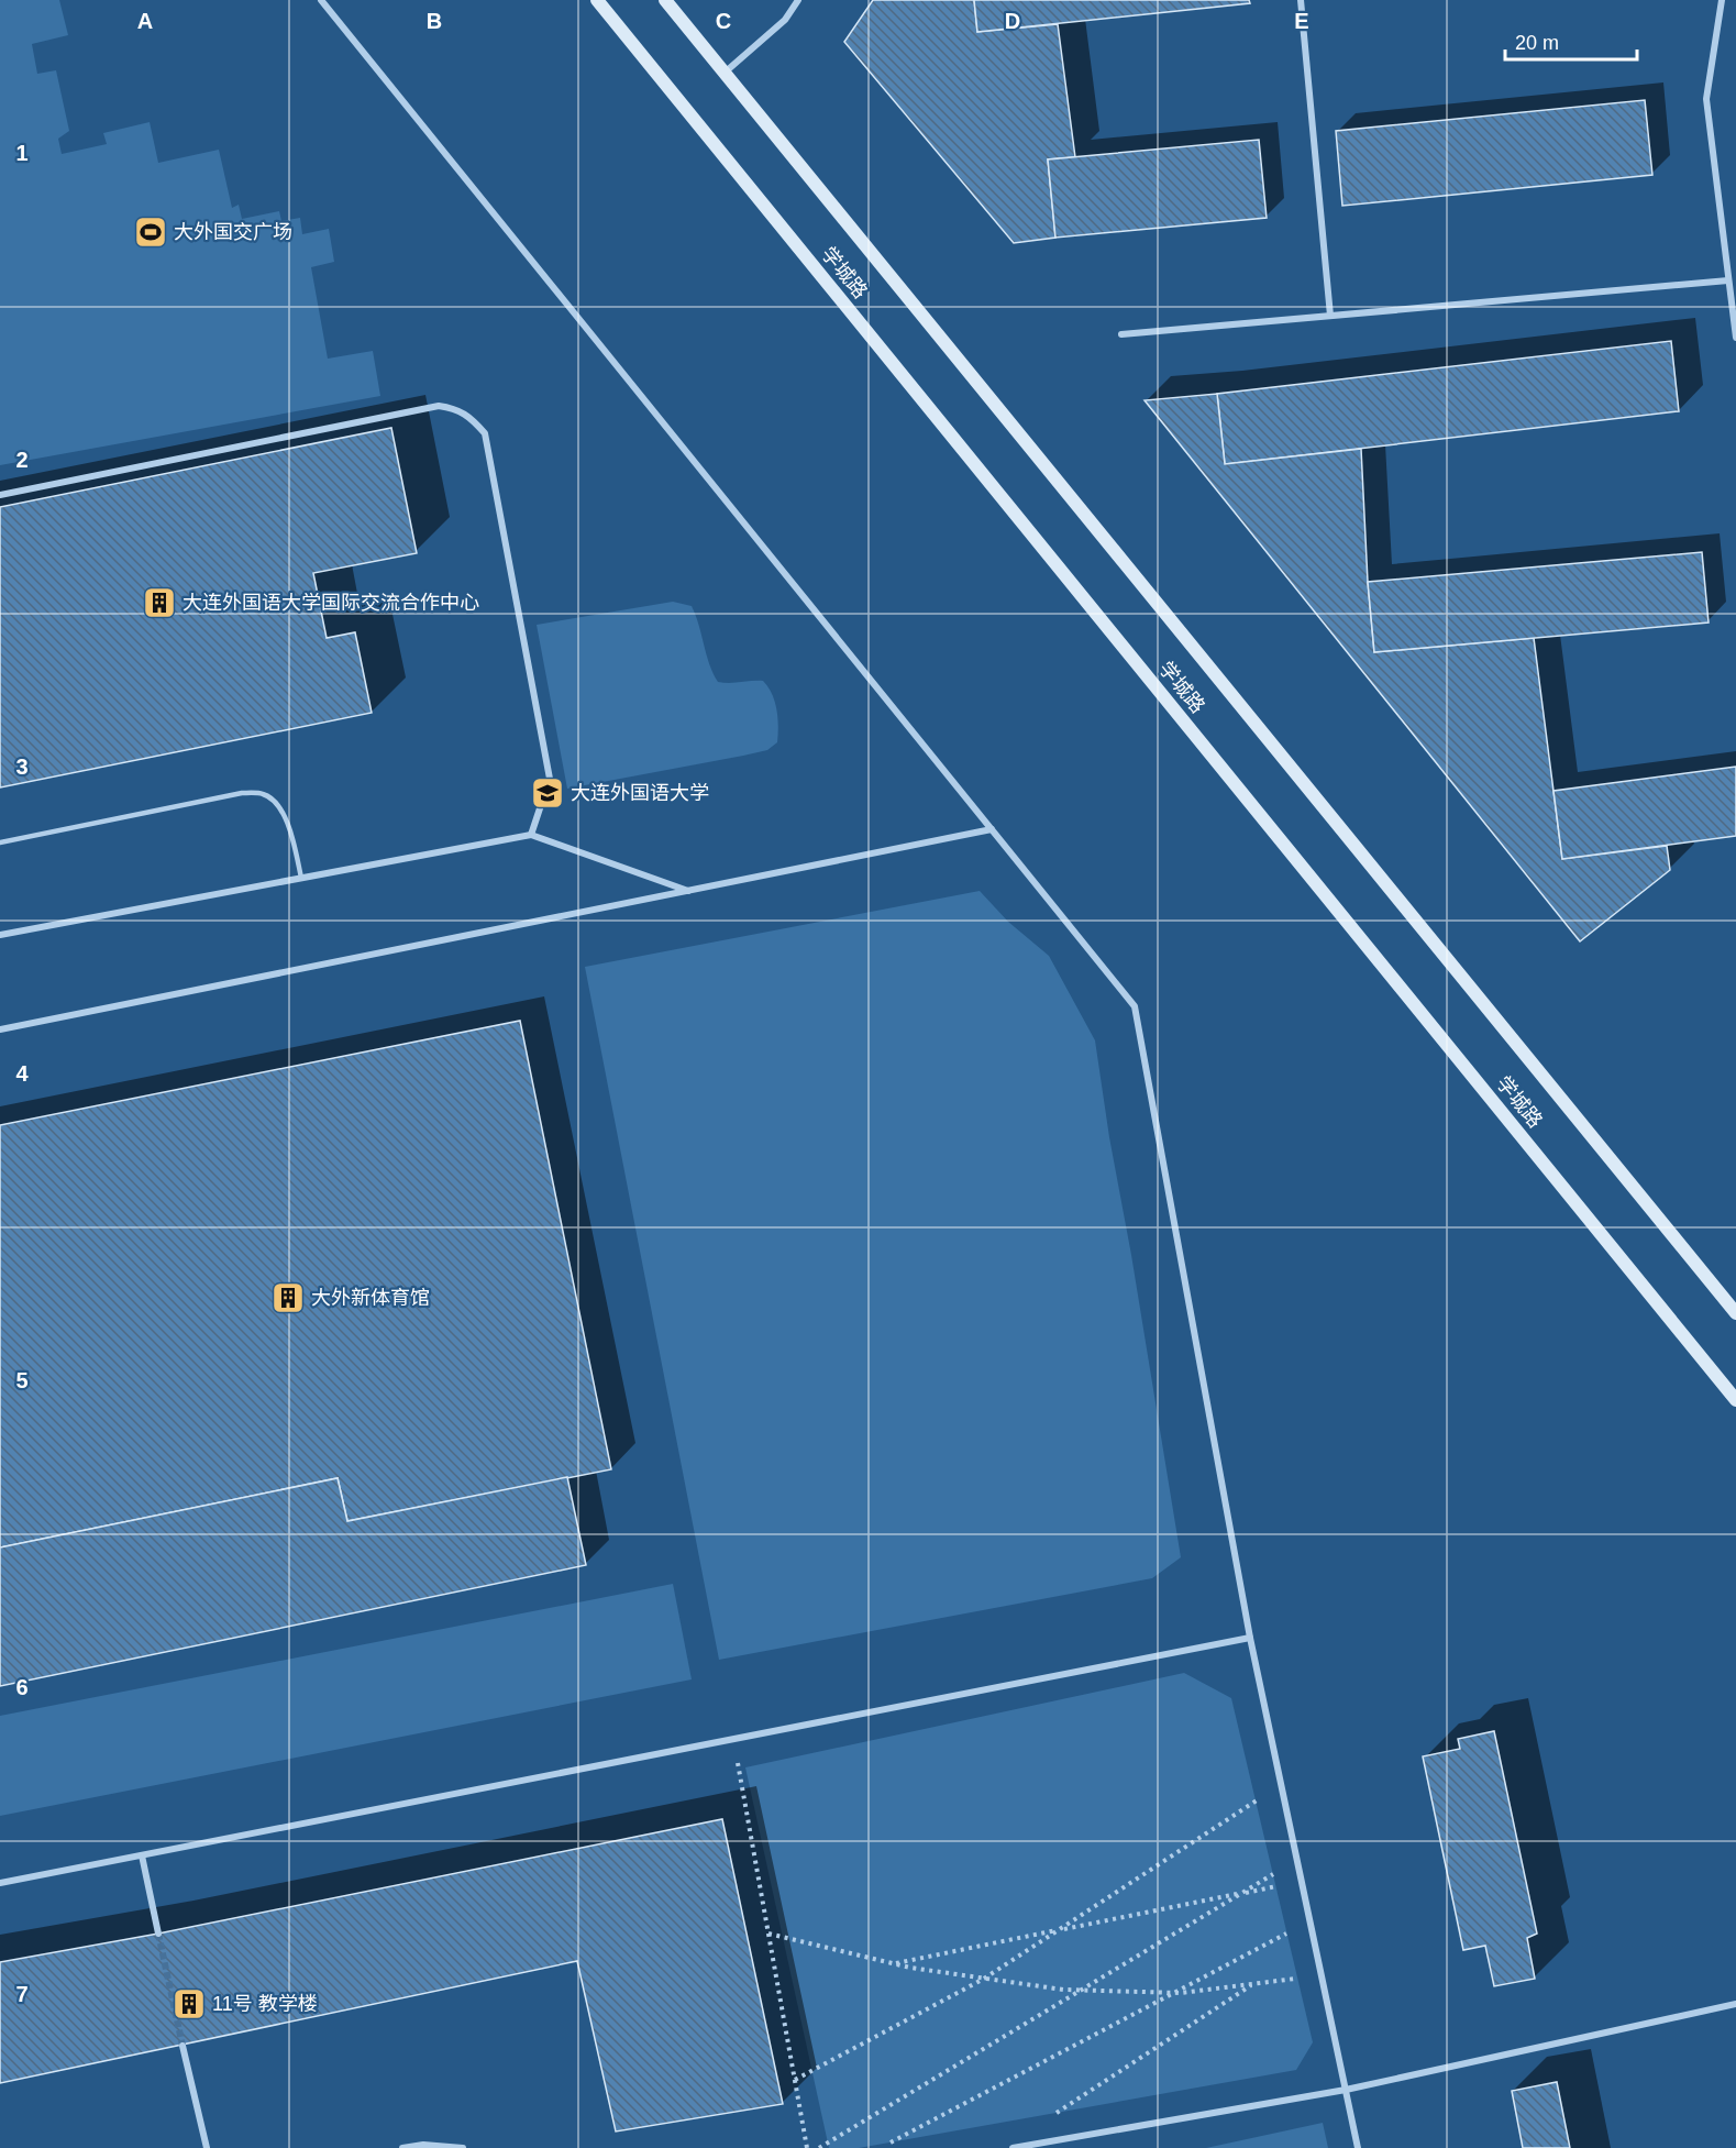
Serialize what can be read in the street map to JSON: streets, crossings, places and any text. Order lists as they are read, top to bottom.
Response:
{
  "streets": {
    "main road": ["学城路"]
  },
  "places": {
    "sports": ["大外国交广场"],
    "building": ["大连外国语大学国际交流合作中心", "大外新体育馆", "11号 教学楼"],
    "school or university": ["大连外国语大学"]
  },
  "scale_bar": "20 m",
  "grid": {
    "columns": [
      "A",
      "B",
      "C",
      "D",
      "E"
    ],
    "rows": [
      "1",
      "2",
      "3",
      "4",
      "5",
      "6",
      "7"
    ]
  }
}
